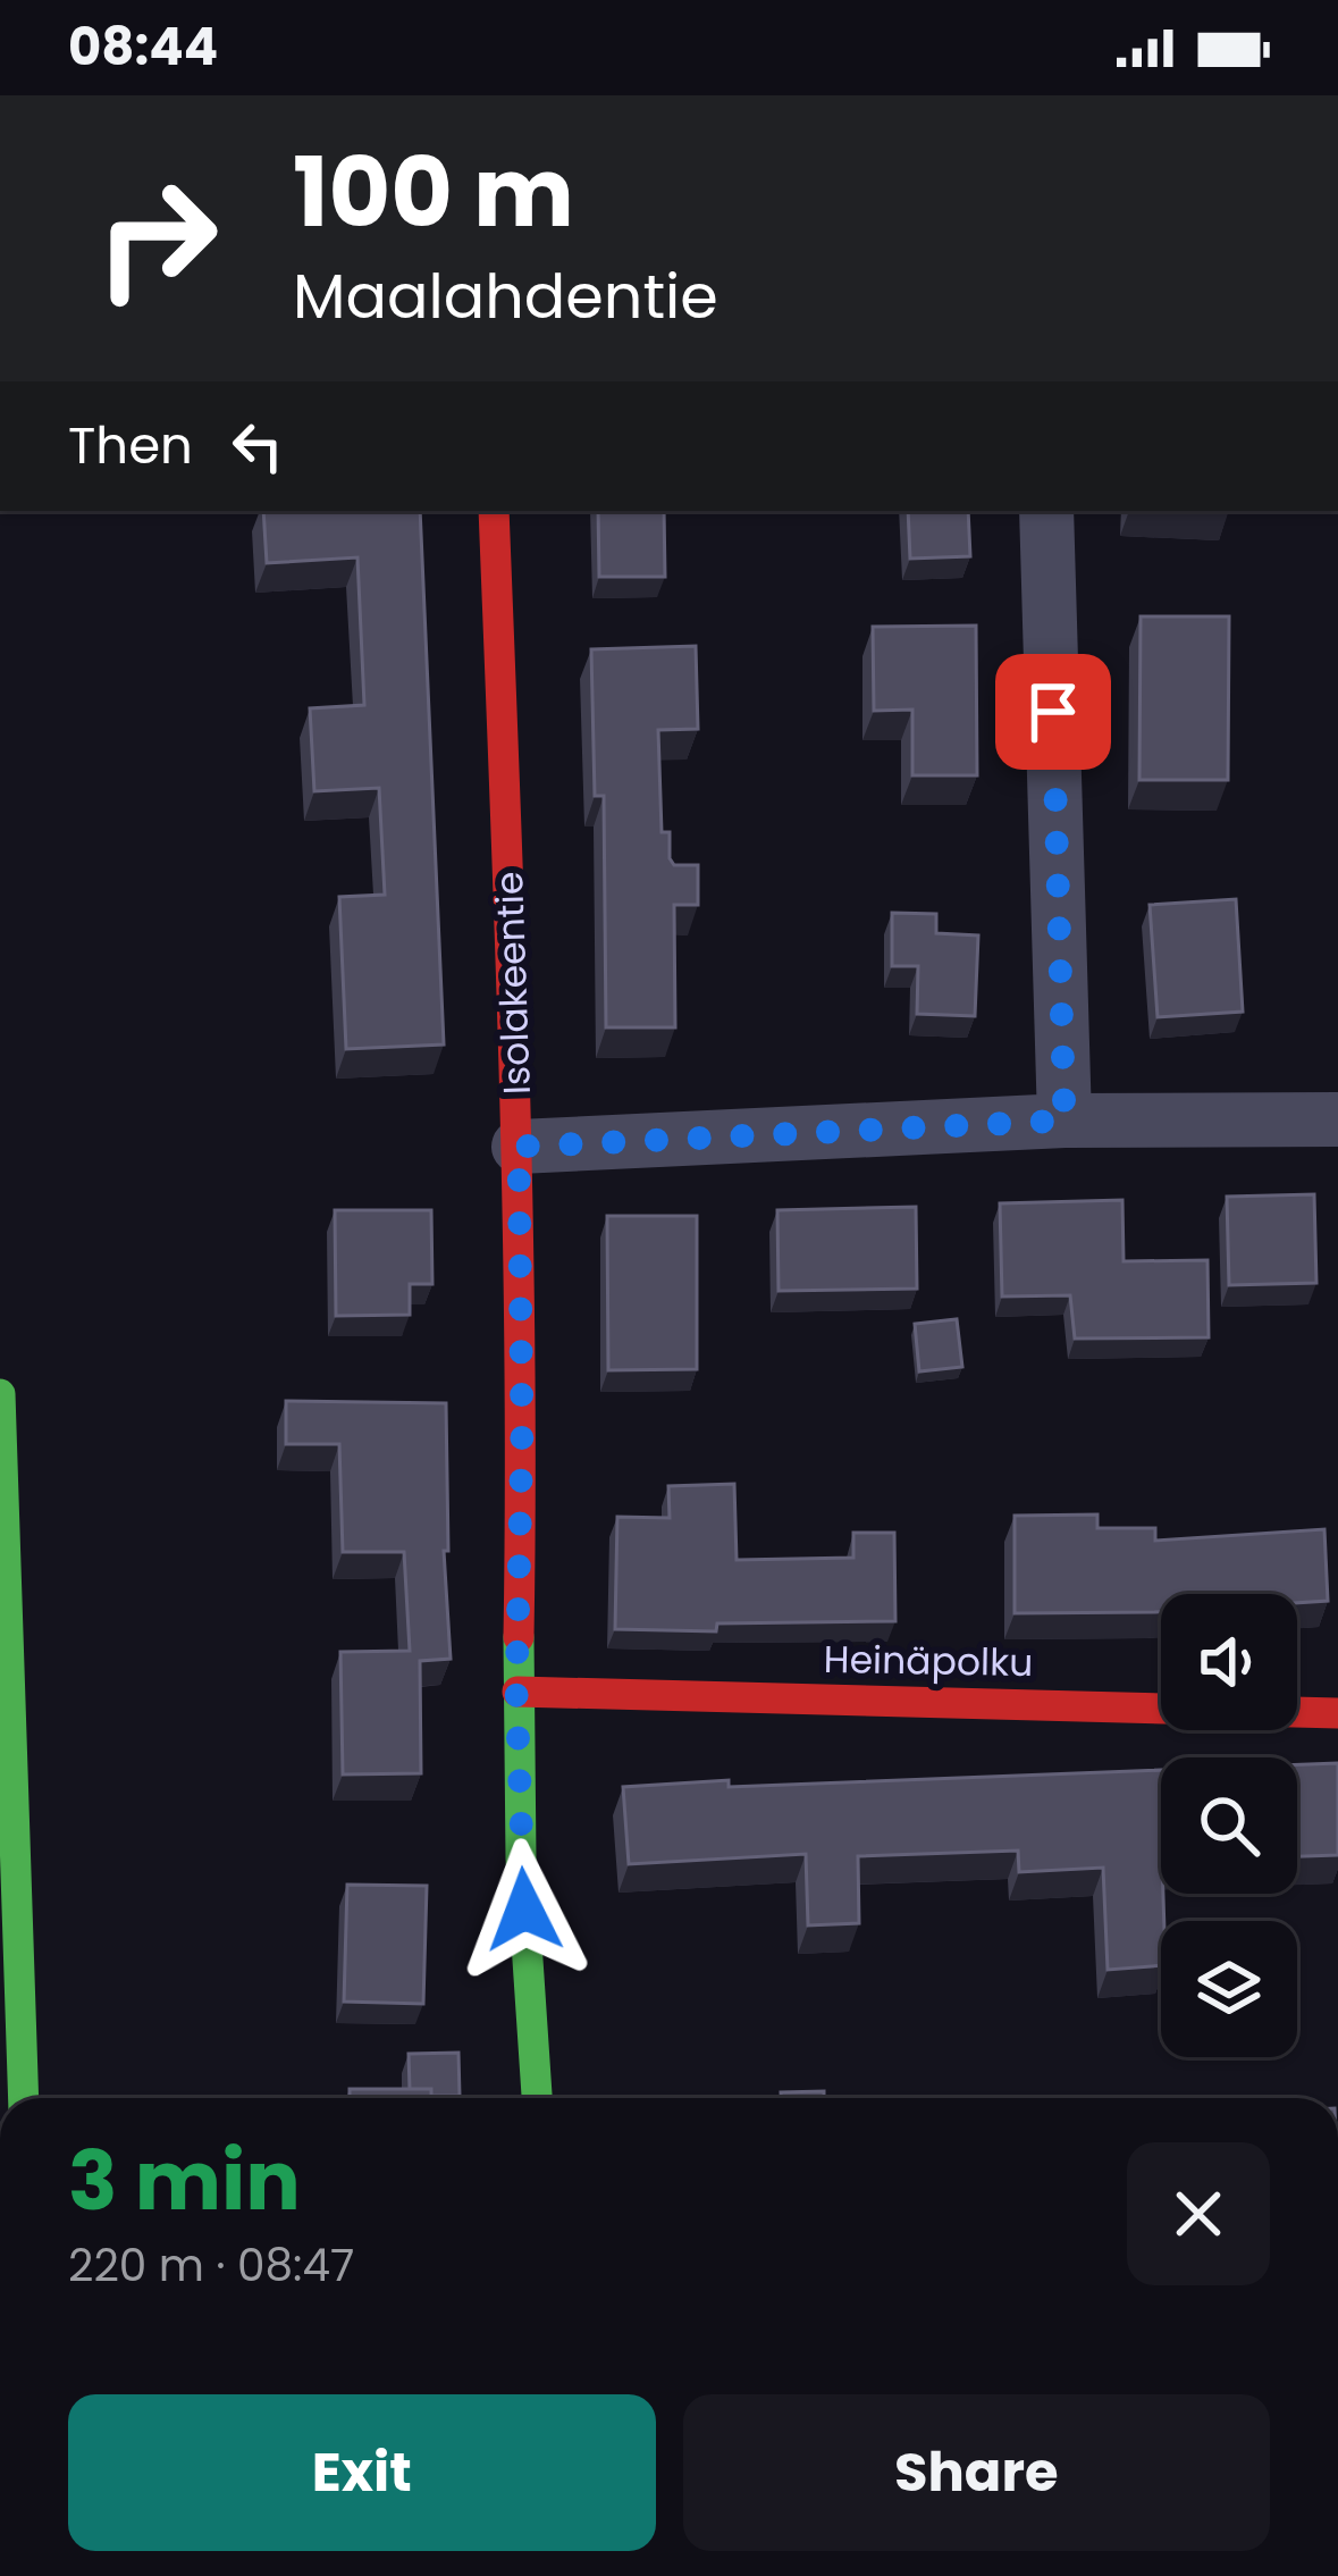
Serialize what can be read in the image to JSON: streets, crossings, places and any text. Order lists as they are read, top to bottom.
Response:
{
  "streets": {
    "street": ["Isolakeentie", "Heinäpolku"]
  },
  "crossings": [
    ["Isolakeentie", "Heinäpolku"]
  ],
  "page": {
    "status": "08:44",
    "turn": ["100 m", "Maalahdentie"],
    "then": "Then",
    "heading": ["3 min", "220 m · 08:47"],
    "buttons": ["Exit", "Share"]
  }
}
